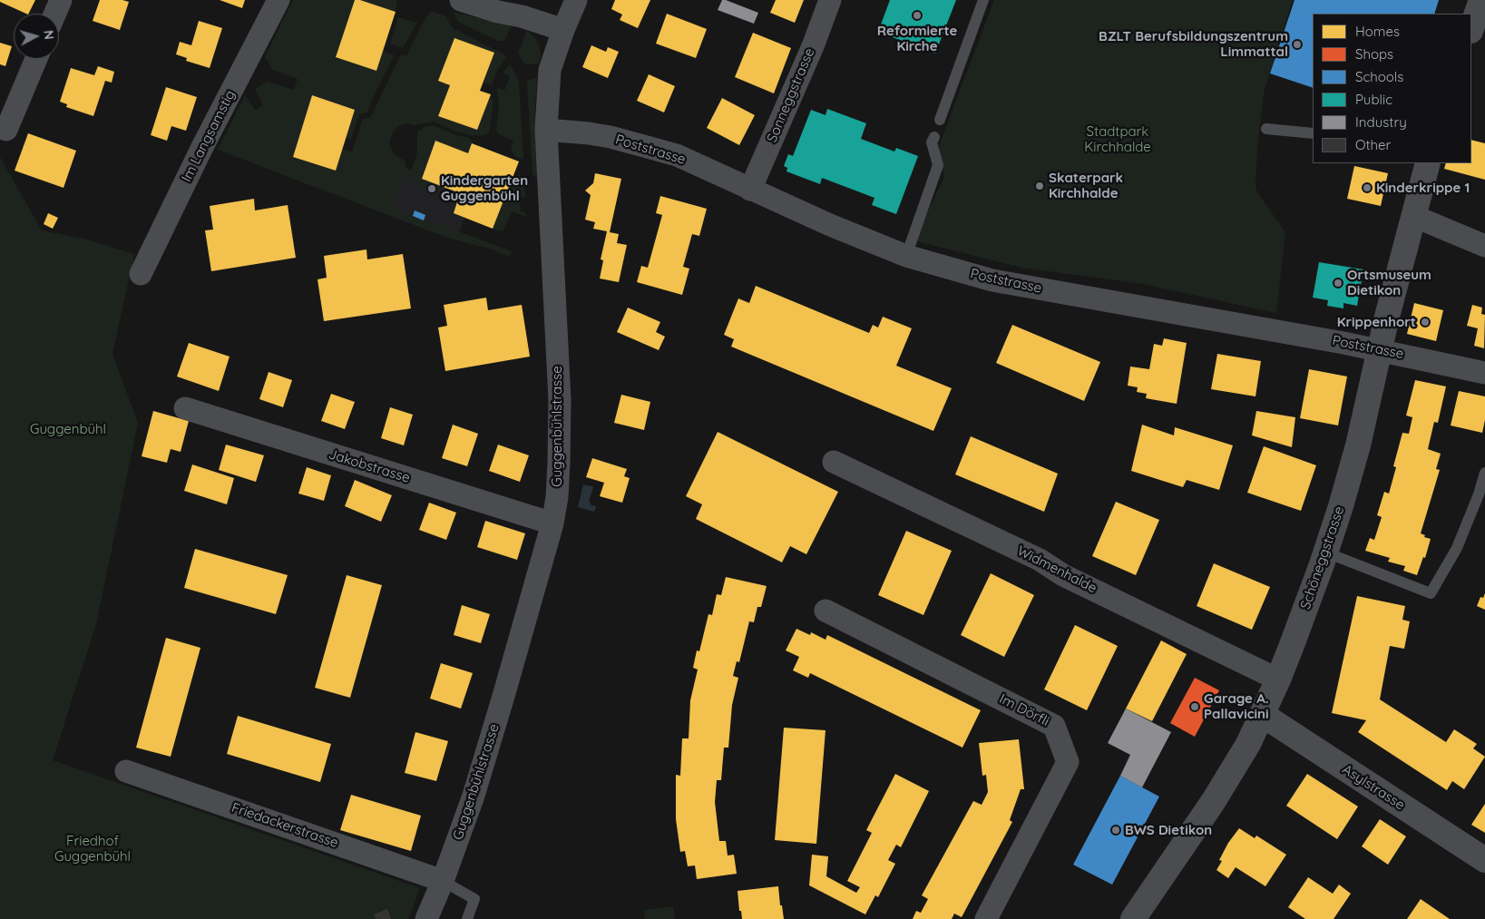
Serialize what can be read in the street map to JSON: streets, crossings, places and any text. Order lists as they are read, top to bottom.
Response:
{
  "streets": {
    "street": [
      "Sonneggstrasse",
      "Im Langsamstig",
      "Poststrasse",
      "Guggenbühlstrasse",
      "Jakobstrasse",
      "Schöneggstrasse",
      "Widmenhalde",
      "Im Dörfli",
      "Asylstrasse",
      "Friedackerstrasse"
    ]
  },
  "crossings": [
    ["Sonneggstrasse", "Poststrasse"],
    ["Poststrasse", "Guggenbühlstrasse"],
    ["Poststrasse", "Schöneggstrasse"],
    ["Guggenbühlstrasse", "Jakobstrasse"],
    ["Guggenbühlstrasse", "Friedackerstrasse"],
    ["Schöneggstrasse", "Widmenhalde"],
    ["Schöneggstrasse", "Asylstrasse"]
  ],
  "parks": ["Stadtpark Kirchhalde", "Guggenbühl", "Friedhof Guggenbühl"],
  "places": [
    "Reformierte Kirche",
    "BZLT Berufsbildungszentrum Limmattal",
    "Skaterpark Kirchhalde",
    "Kinderkrippe 1",
    "Kindergarten Guggenbühl",
    "Ortsmuseum Dietikon",
    "Krippenhort",
    "Garage A. Pallavicini",
    "BWS Dietikon"
  ],
  "legend": [
    "Homes",
    "Shops",
    "Schools",
    "Public",
    "Industry",
    "Other"
  ],
  "north": "right"
}
